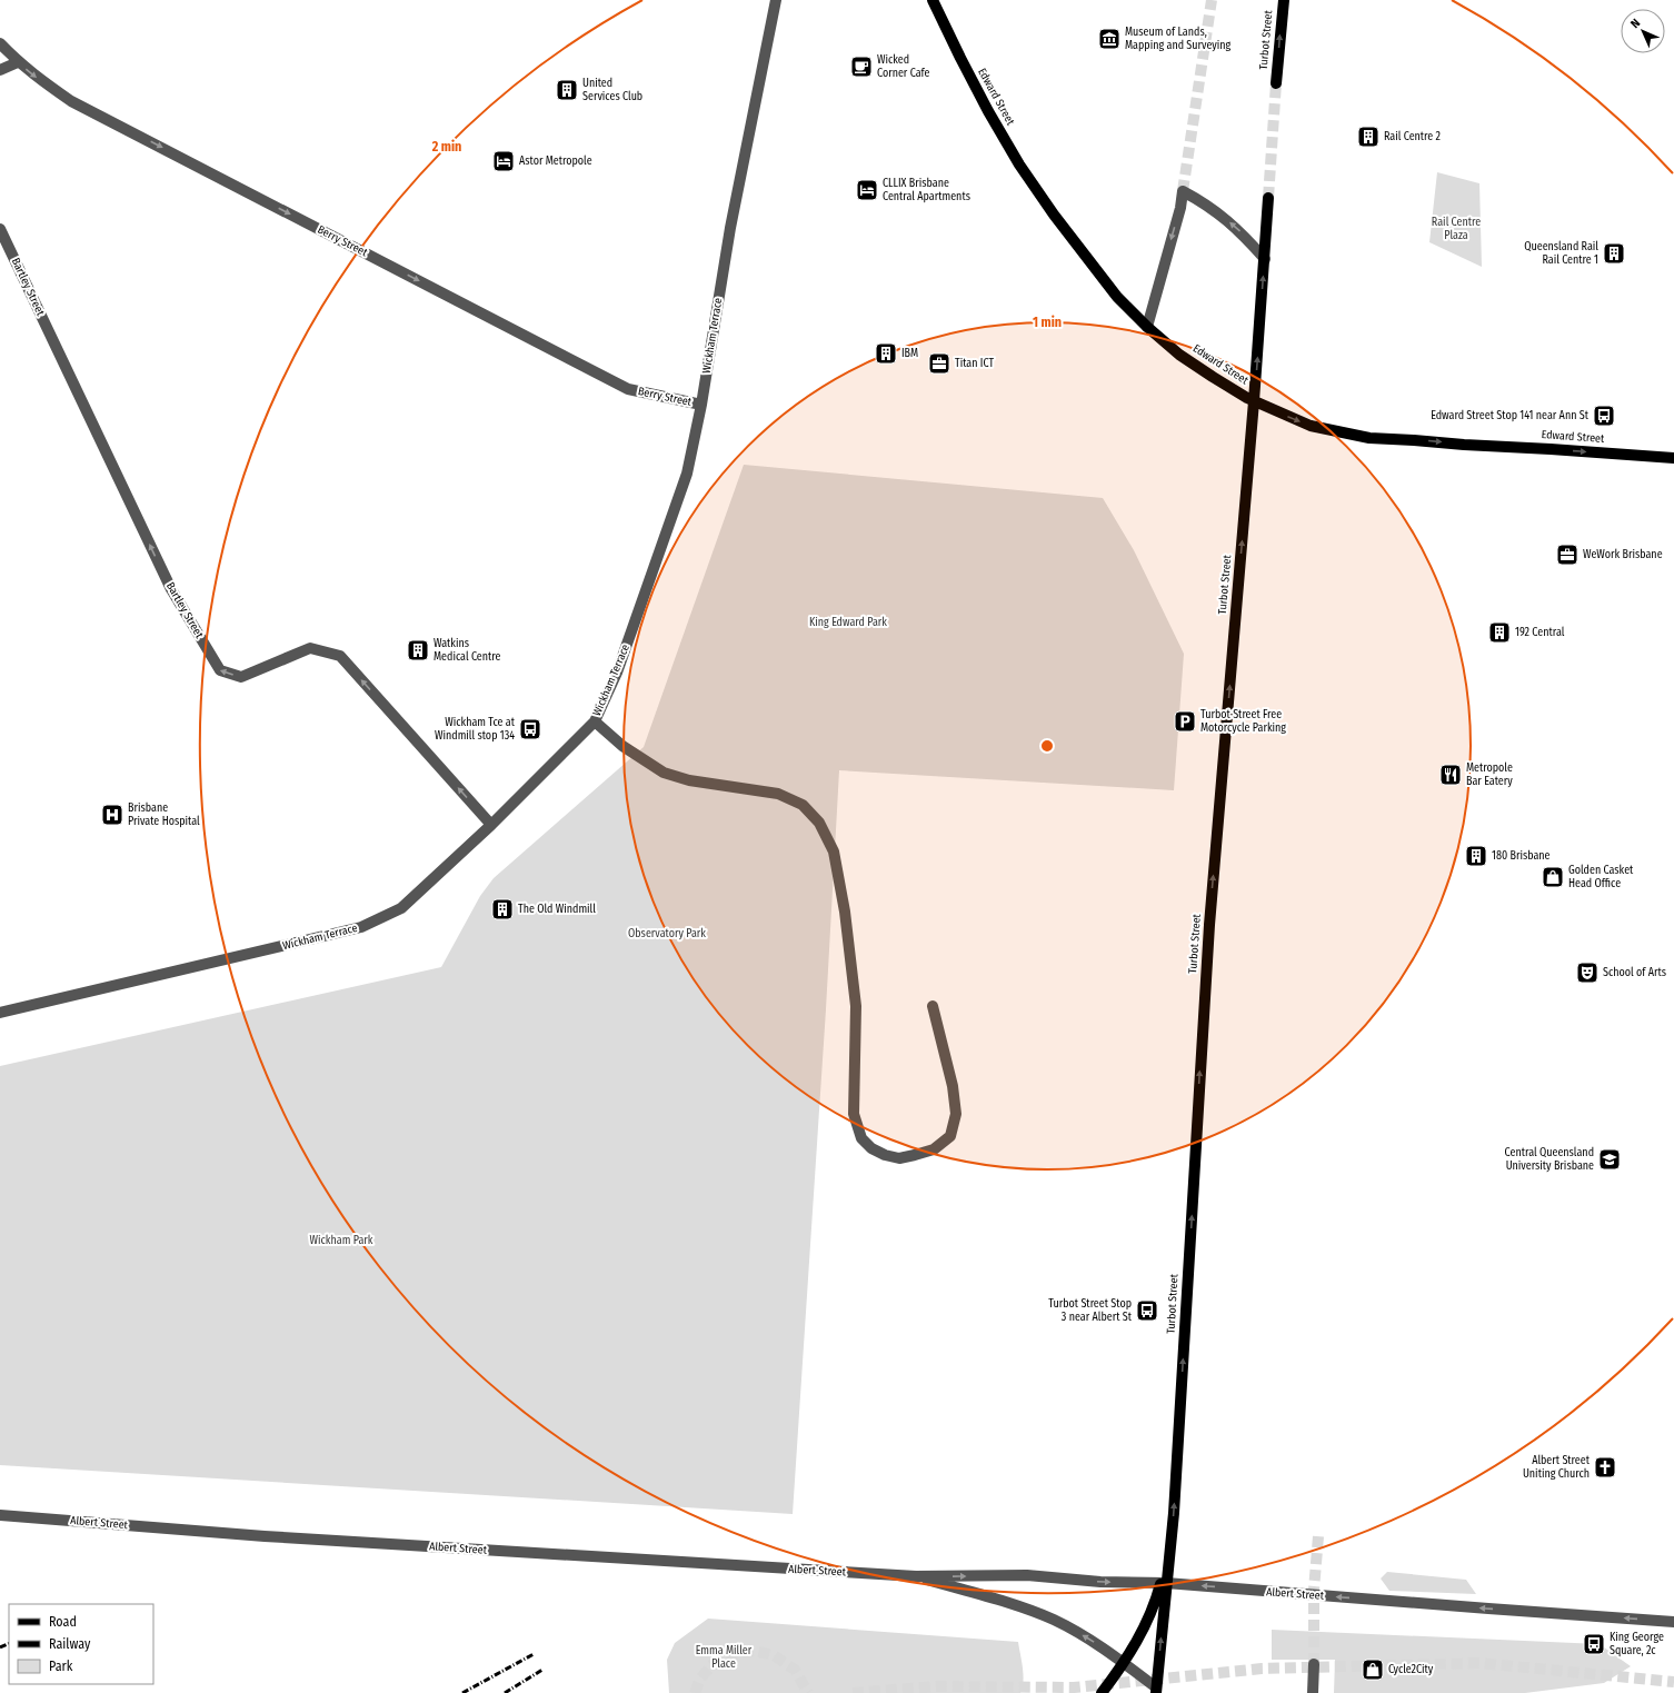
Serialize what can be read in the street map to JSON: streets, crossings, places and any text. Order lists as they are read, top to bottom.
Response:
{
  "streets": {
    "main road": ["Turbot Street", "Edward Street"],
    "street": [
      "Berry Street",
      "Bartley Street",
      "Wickham Terrace",
      "Albert Street"
    ]
  },
  "crossings": [
    ["Turbot Street", "Edward Street"],
    ["Turbot Street", "Albert Street"],
    ["Berry Street", "Wickham Terrace"],
    ["Bartley Street", "Wickham Terrace"]
  ],
  "one_way": [
    "Turbot Street",
    "Edward Street",
    "Berry Street",
    "Bartley Street"
  ],
  "parks": [
    "Rail Centre Plaza",
    "King Edward Park",
    "Observatory Park",
    "Wickham Park",
    "Emma Miller Place"
  ],
  "places": {
    "museum": ["Museum of Lands, Mapping and Surveying"],
    "cafe": ["Wicked Corner Cafe"],
    "building": [
      "United Services Club",
      "Rail Centre 2",
      "Queensland Rail Rail Centre 1",
      "IBM",
      "192 Central",
      "Watkins Medical Centre",
      "180 Brisbane",
      "The Old Windmill"
    ],
    "hotel": ["Astor Metropole", "CLLIX Brisbane Central Apartments"],
    "office": ["Titan ICT", "WeWork Brisbane"],
    "bus stop": [
      "Edward Street Stop 141 near Ann St",
      "Wickham Tce at Windmill stop 134",
      "Turbot Street Stop 3 near Albert St",
      "King George Square, 2c"
    ],
    "parking": ["Turbot Street Free Motorcycle Parking"],
    "restaurant": ["Metropole Bar Eatery"],
    "hospital": ["Brisbane Private Hospital"],
    "shop": ["Golden Casket Head Office", "Cycle2City"],
    "theatre": ["School of Arts"],
    "school or university": ["Central Queensland University Brisbane"],
    "church": ["Albert Street Uniting Church"]
  },
  "legend": ["Road", "Railway", "Park"],
  "north": "top left",
  "rings": ["2 min", "1 min"]
}
